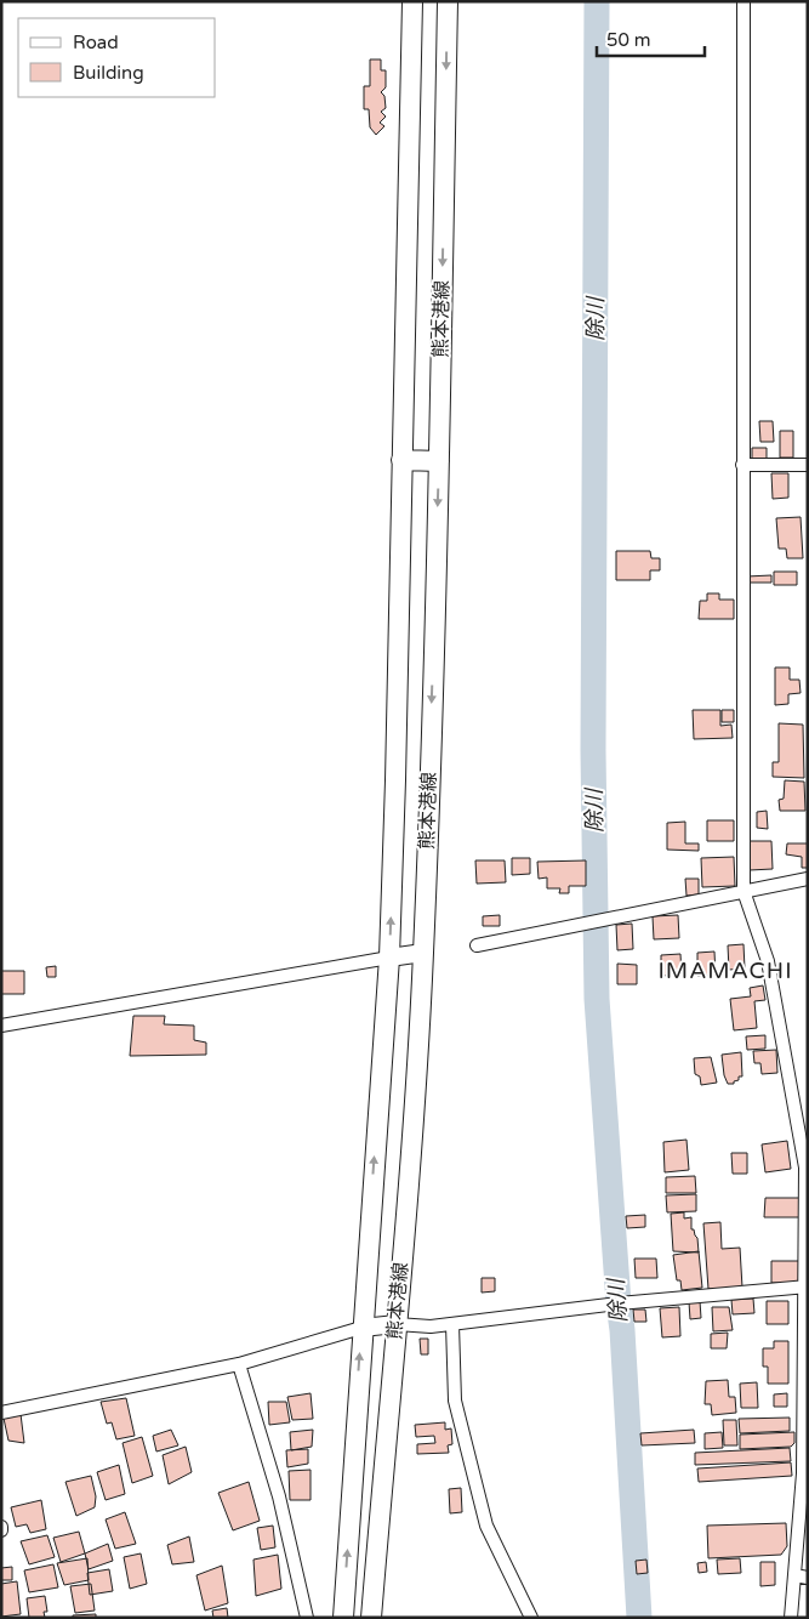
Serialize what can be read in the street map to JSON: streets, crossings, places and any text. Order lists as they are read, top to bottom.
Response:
{
  "streets": {
    "main road": ["熊本港線"]
  },
  "districts": ["IMAMACHI"],
  "water": ["除川"],
  "legend": ["Road", "Building"],
  "scale_bar": "50 m"
}
